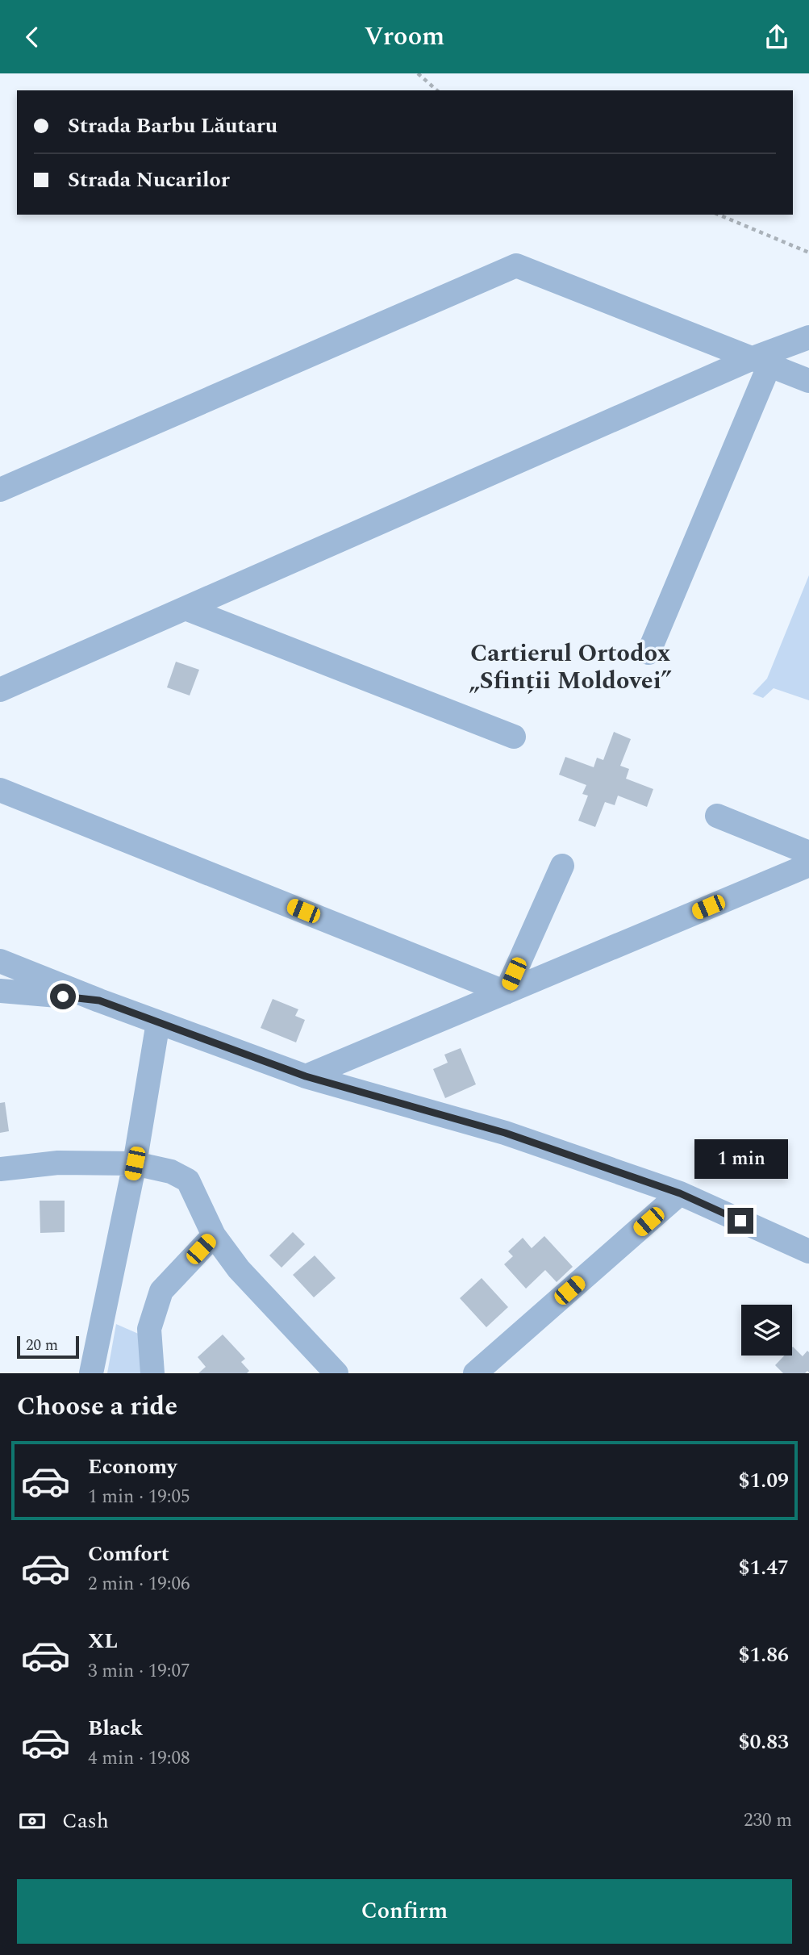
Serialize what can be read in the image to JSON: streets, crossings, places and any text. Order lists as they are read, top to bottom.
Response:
{
  "districts": ["Cartierul Ortodox „Sfinții Moldovei”"],
  "scale_bar": "20 m",
  "page": {
    "header": "Vroom",
    "banner": ["Strada Barbu Lăutaru", "Strada Nucarilor"],
    "bubble": "1 min",
    "scale": "20 m",
    "heading": "Choose a ride",
    "list": [
      {
        "name": "Economy",
        "note": "1 min · 19:05",
        "value": "$1.09"
      },
      {
        "name": "Comfort",
        "note": "2 min · 19:06",
        "value": "$1.47"
      },
      {
        "name": "XL",
        "note": "3 min · 19:07",
        "value": "$1.86"
      },
      {
        "name": "Black",
        "note": "4 min · 19:08",
        "value": "$0.83"
      }
    ],
    "pay": ["Cash", "230 m"],
    "buttons": "Confirm"
  }
}
